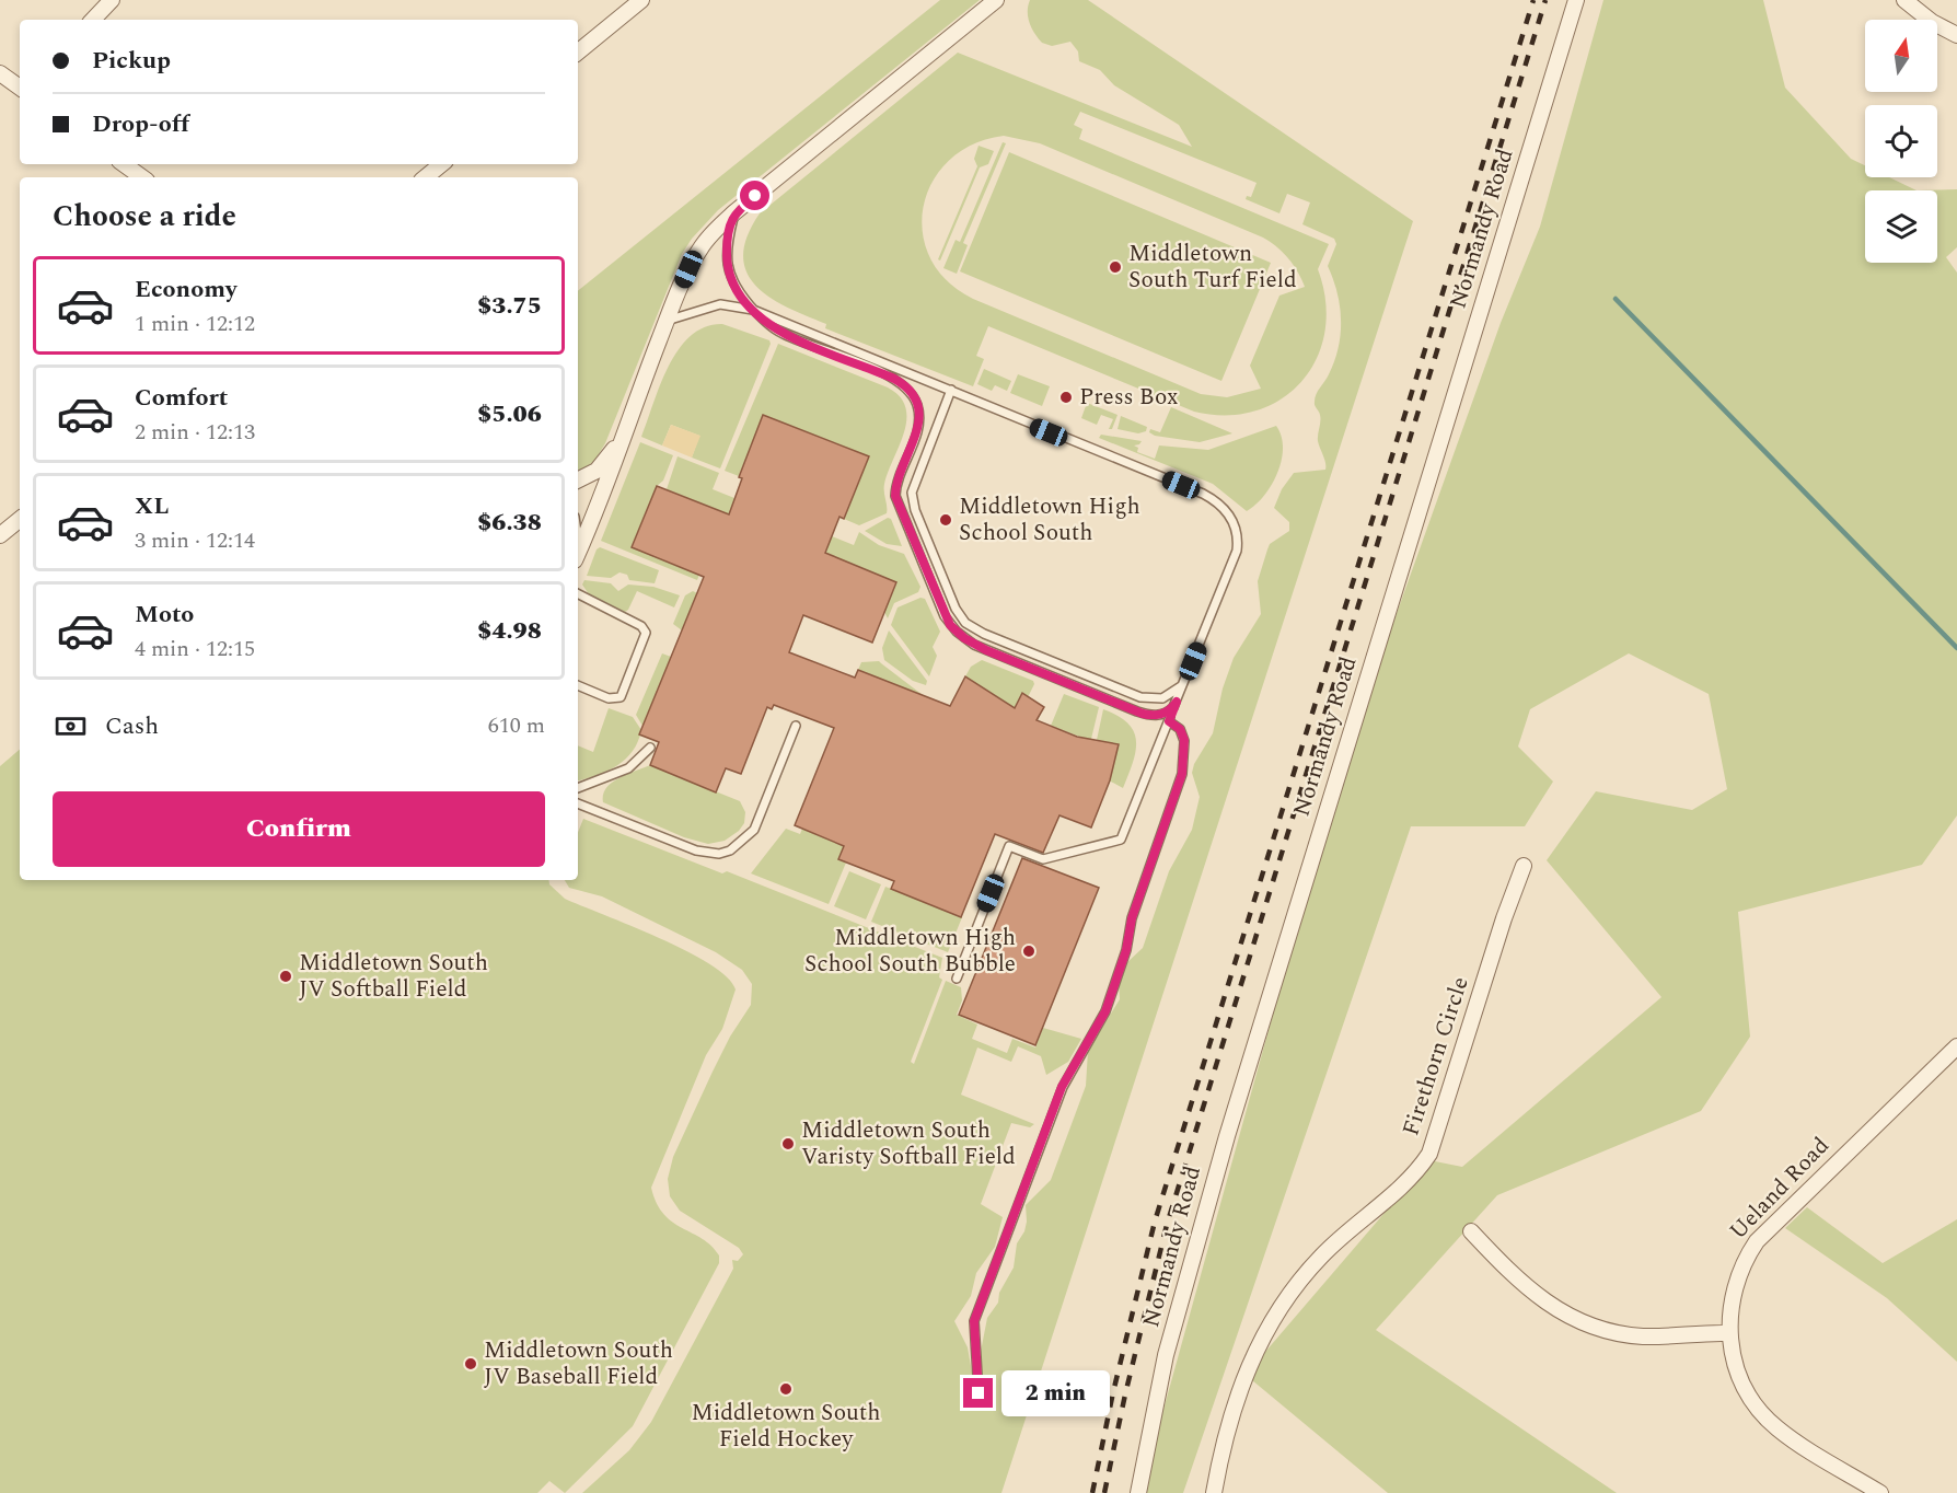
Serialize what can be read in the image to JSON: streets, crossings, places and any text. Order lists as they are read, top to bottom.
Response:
{
  "streets": {
    "street": ["Normandy Road", "Firethorn Circle", "Ueland Road"]
  },
  "places": [
    "Middletown South Turf Field",
    "Press Box",
    "Middletown High School South",
    "Middletown High School South Bubble",
    "Middletown South JV Softball Field",
    "Middletown South Varisty Softball Field",
    "Middletown South JV Baseball Field",
    "Middletown South Field Hockey"
  ],
  "north": "top",
  "page": {
    "banner": ["Pickup", "Drop-off"],
    "heading": "Choose a ride",
    "list": [
      {
        "name": "Economy",
        "note": "1 min · 12:12",
        "value": "$3.75"
      },
      {
        "name": "Comfort",
        "note": "2 min · 12:13",
        "value": "$5.06"
      },
      {
        "name": "XL",
        "note": "3 min · 12:14",
        "value": "$6.38"
      },
      {
        "name": "Moto",
        "note": "4 min · 12:15",
        "value": "$4.98"
      }
    ],
    "pay": ["Cash", "610 m"],
    "buttons": "Confirm",
    "bubble": "2 min"
  }
}
